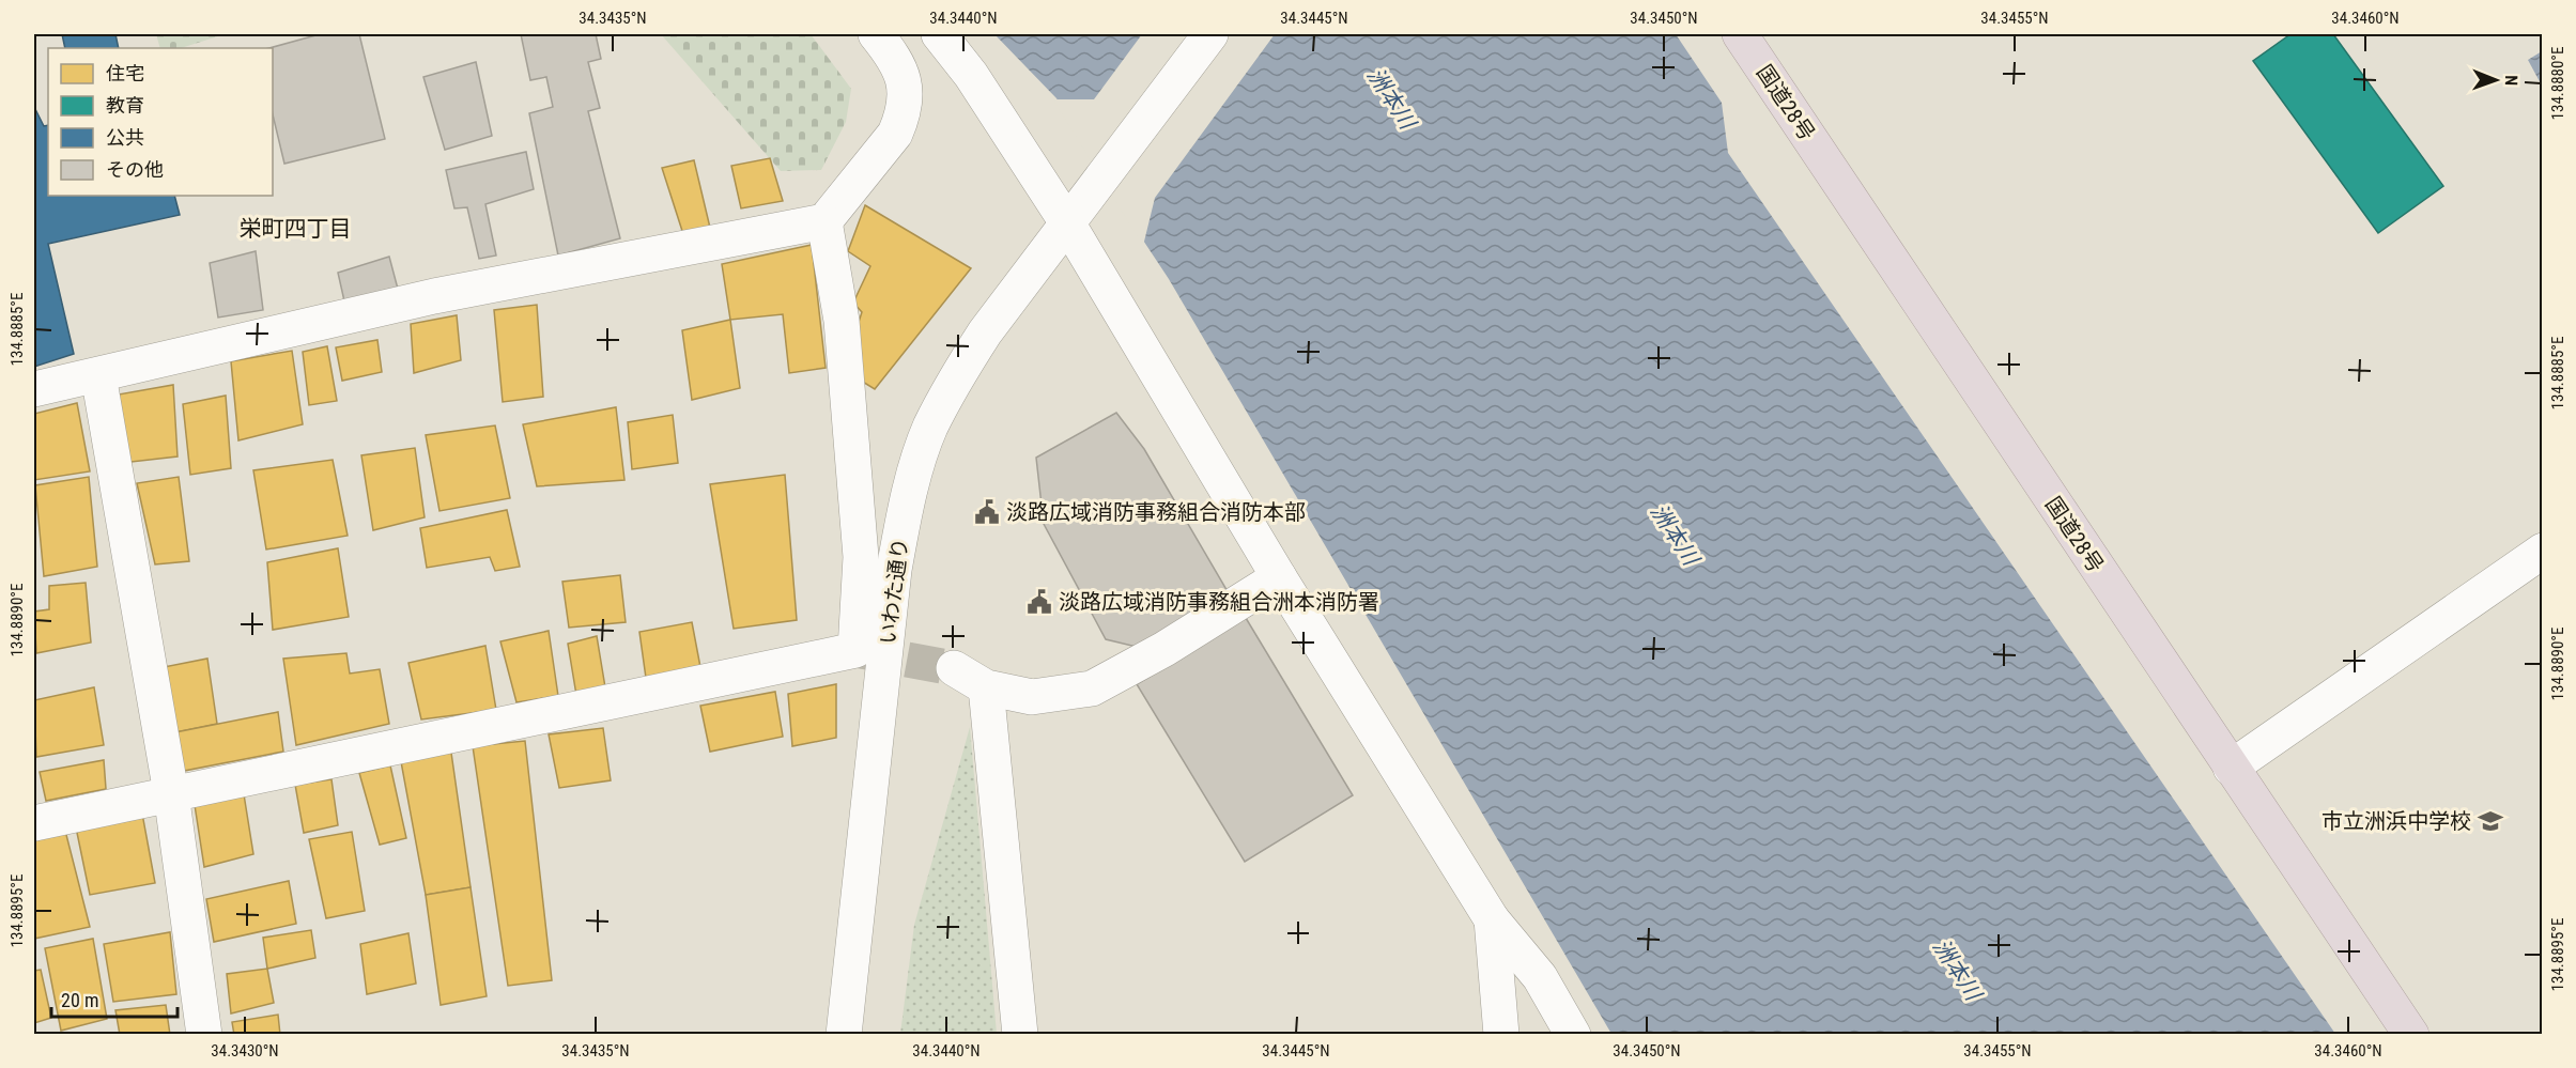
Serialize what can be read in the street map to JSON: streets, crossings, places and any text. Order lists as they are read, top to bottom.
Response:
{
  "streets": {
    "highway": ["国道28号"],
    "street": ["いわた通り"]
  },
  "districts": ["栄町四丁目"],
  "water": ["洲本川"],
  "places": {
    "public building": ["淡路広域消防事務組合消防本部", "淡路広域消防事務組合洲本消防署"],
    "school or university": ["市立洲浜中学校"]
  },
  "legend": [
    "住宅",
    "教育",
    "公共",
    "その他"
  ],
  "scale_bar": "20 m",
  "north": "right",
  "coordinates": [
    "34.3435°N",
    "34.3440°N",
    "34.3445°N",
    "34.3450°N",
    "34.3455°N",
    "34.3460°N",
    "134.8880°E",
    "134.8885°E",
    "134.8890°E",
    "134.8895°E",
    "34.3430°N"
  ]
}
